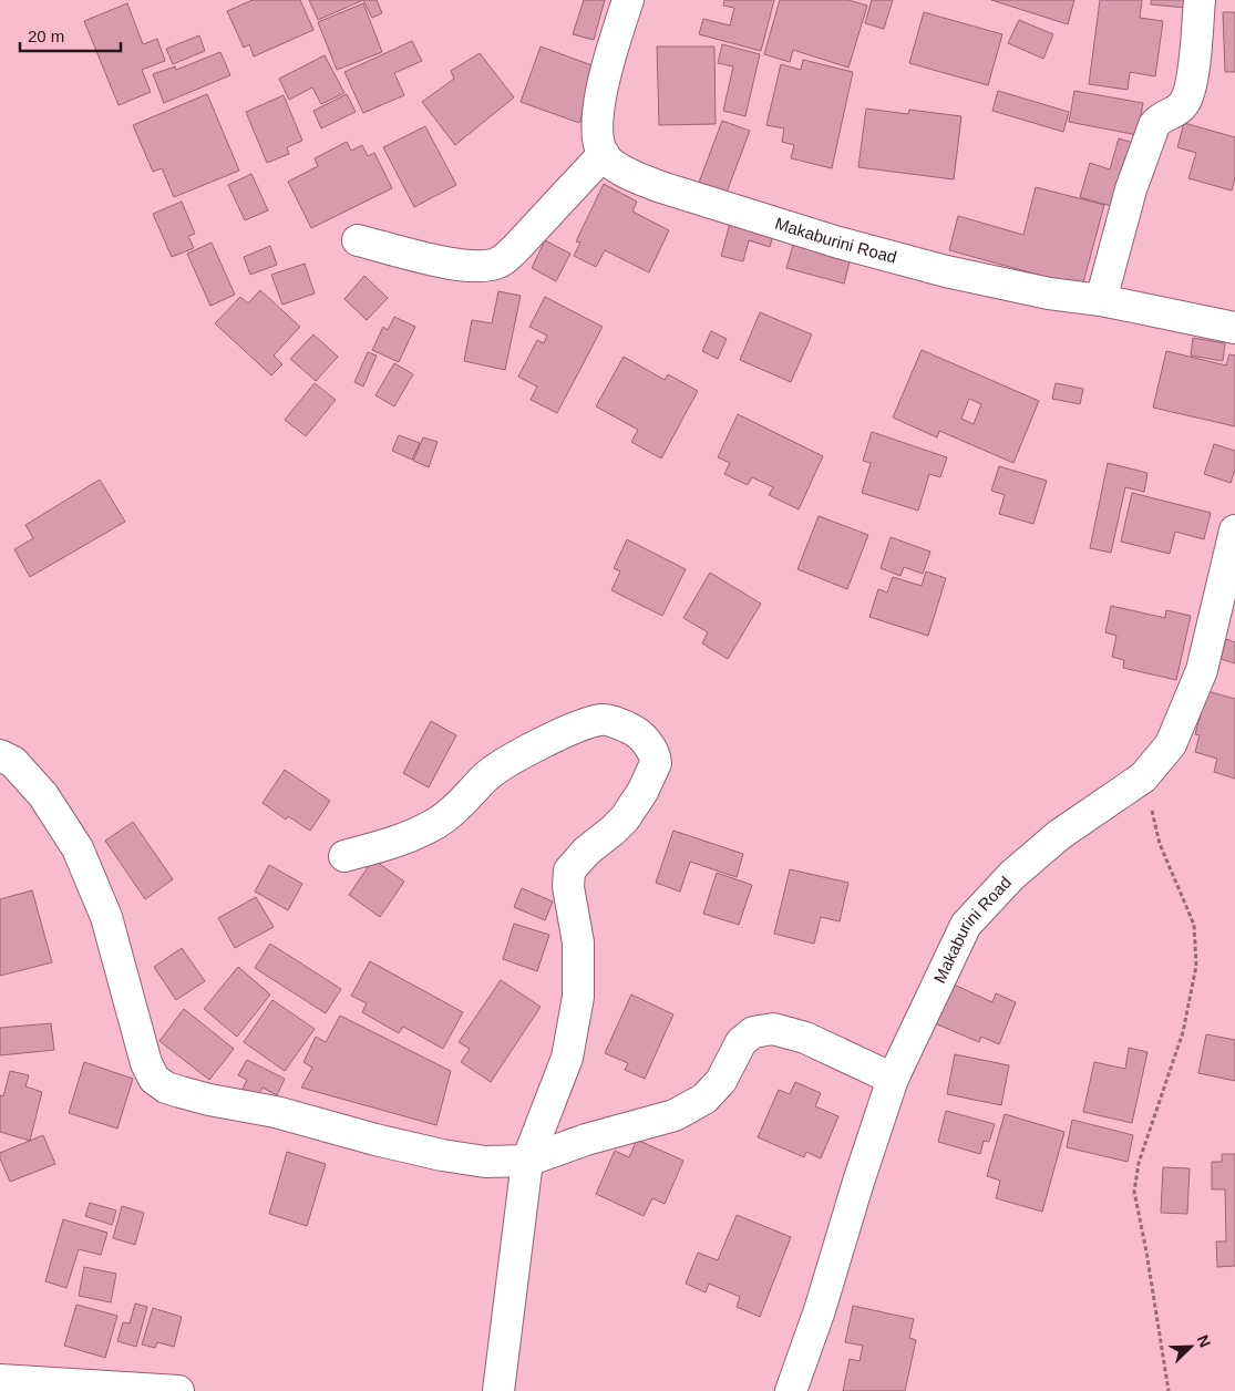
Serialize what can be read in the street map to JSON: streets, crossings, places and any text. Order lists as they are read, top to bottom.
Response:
{
  "streets": {
    "street": ["Makaburini Road"]
  },
  "scale_bar": "20 m",
  "north": "top right"
}
